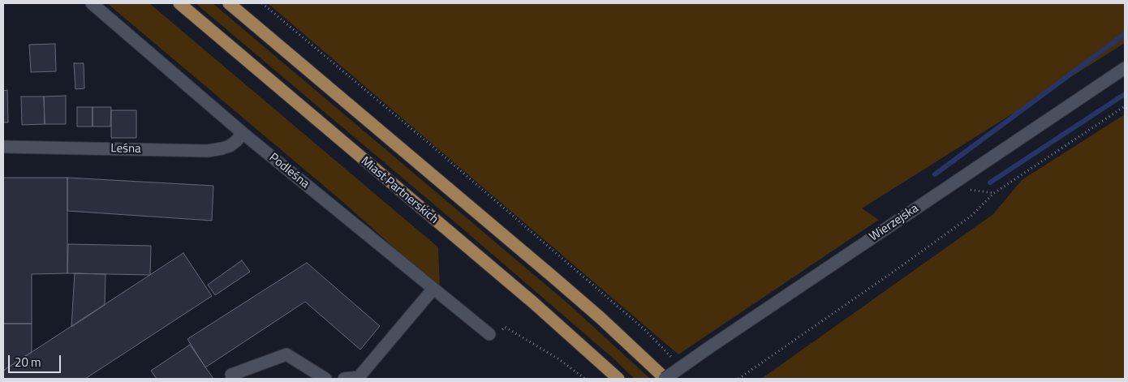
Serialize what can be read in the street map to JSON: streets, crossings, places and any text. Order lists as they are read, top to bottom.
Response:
{
  "streets": {
    "main road": ["Miast Partnerskich"],
    "street": ["Leśna", "Podleśna", "Wierzejska"]
  },
  "crossings": [
    ["Leśna", "Podleśna"]
  ],
  "scale_bar": "20 m"
}
